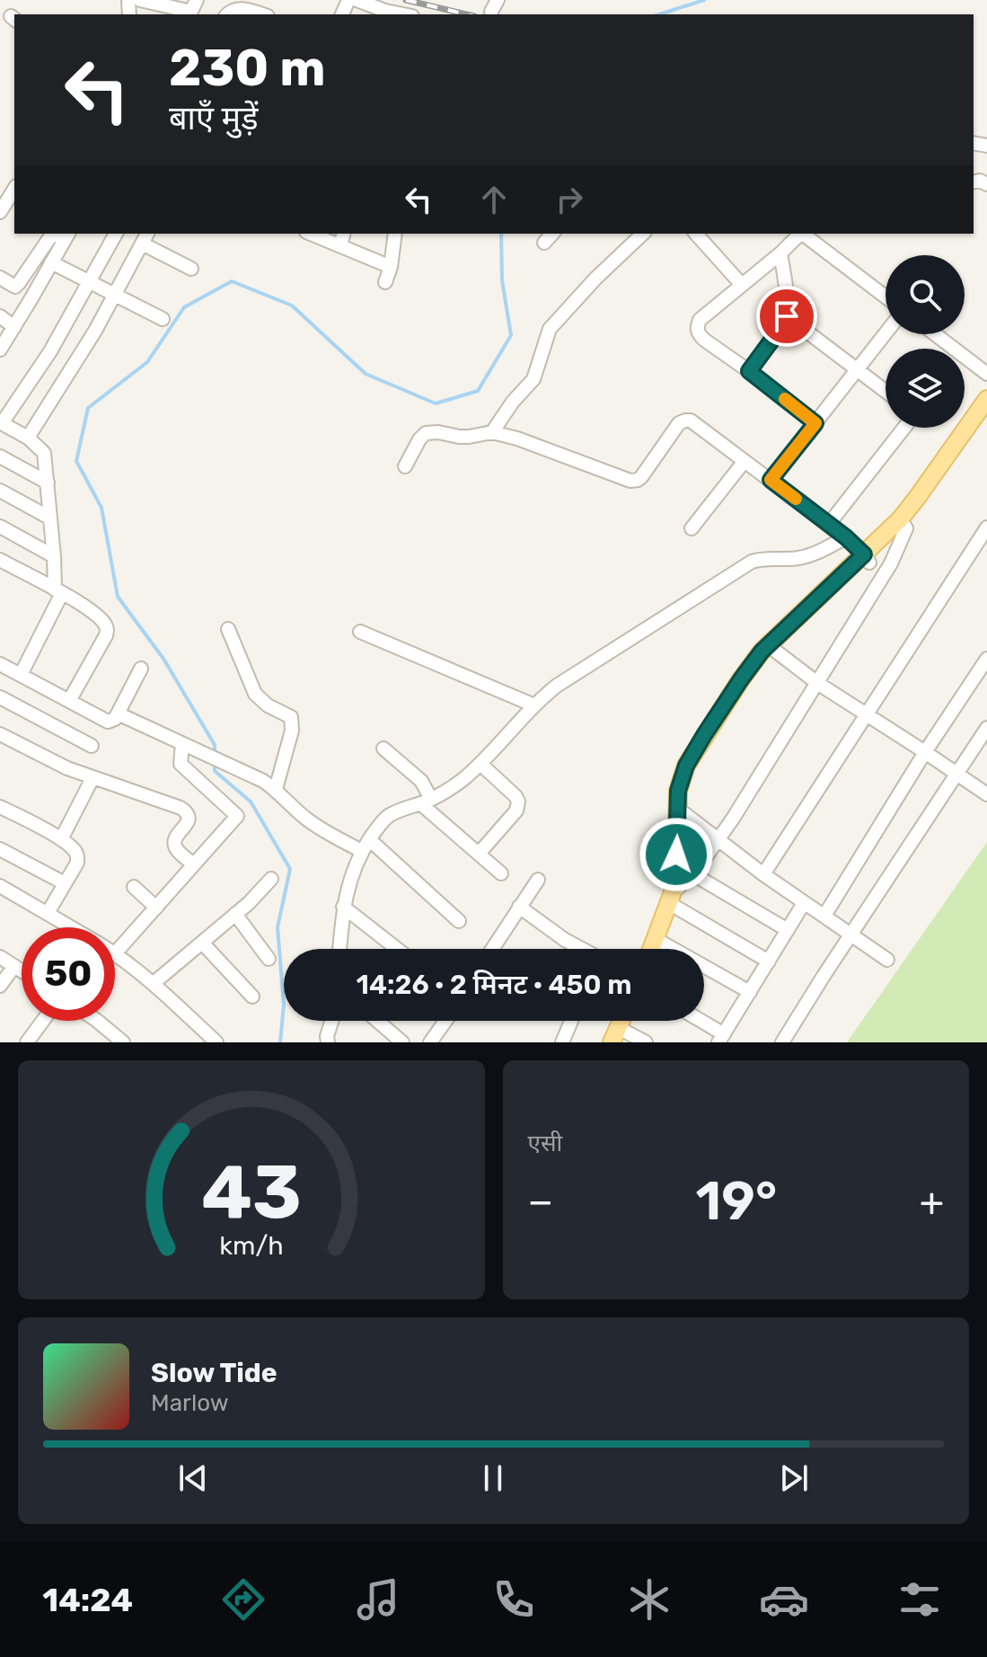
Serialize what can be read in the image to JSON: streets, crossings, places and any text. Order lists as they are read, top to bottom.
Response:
{
  "page": {
    "turn": ["230 m", "बाएँ मुड़ें"],
    "limit": "50",
    "trip": "14:26 · 2 मिनट · 450 m",
    "tile": "एसी",
    "heat": ["−", "19°", "+"],
    "song": ["Slow Tide", "Marlow"],
    "tabs": "14:24",
    "gauge": ["43", "km/h"]
  }
}
